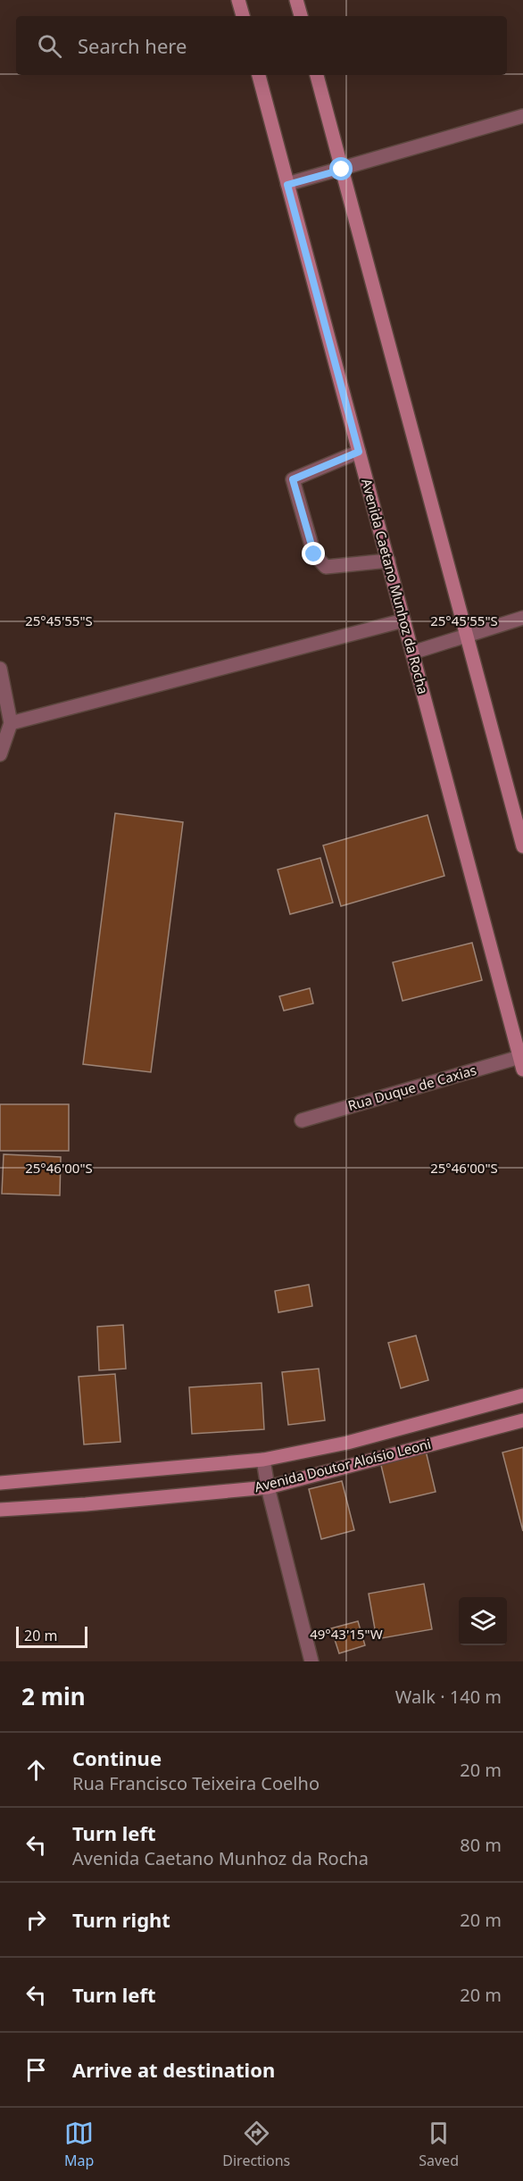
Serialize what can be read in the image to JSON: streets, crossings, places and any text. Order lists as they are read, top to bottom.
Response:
{
  "streets": {
    "main road": ["Avenida Caetano Munhoz da Rocha", "Avenida Doutor Aloísio Leoni"],
    "street": ["Rua Duque de Caxias"]
  },
  "crossings": [
    ["Avenida Caetano Munhoz da Rocha", "Rua Duque de Caxias"]
  ],
  "scale_bar": "20 m",
  "page": {
    "search": "Search here",
    "scale": "20 m",
    "heading": ["2 min", "Walk · 140 m"],
    "list": [
      ["Continue", "Rua Francisco Teixeira Coelho", "20 m"],
      ["Turn left", "Avenida Caetano Munhoz da Rocha", "80 m"],
      ["Turn right", "20 m"],
      ["Turn left", "20 m"],
      "Arrive at destination"
    ],
    "nav": ["Map", "Directions", "Saved"]
  },
  "coordinates": ["25°45'55\"S", "25°46'00\"S", "49°43'15\"W"]
}
